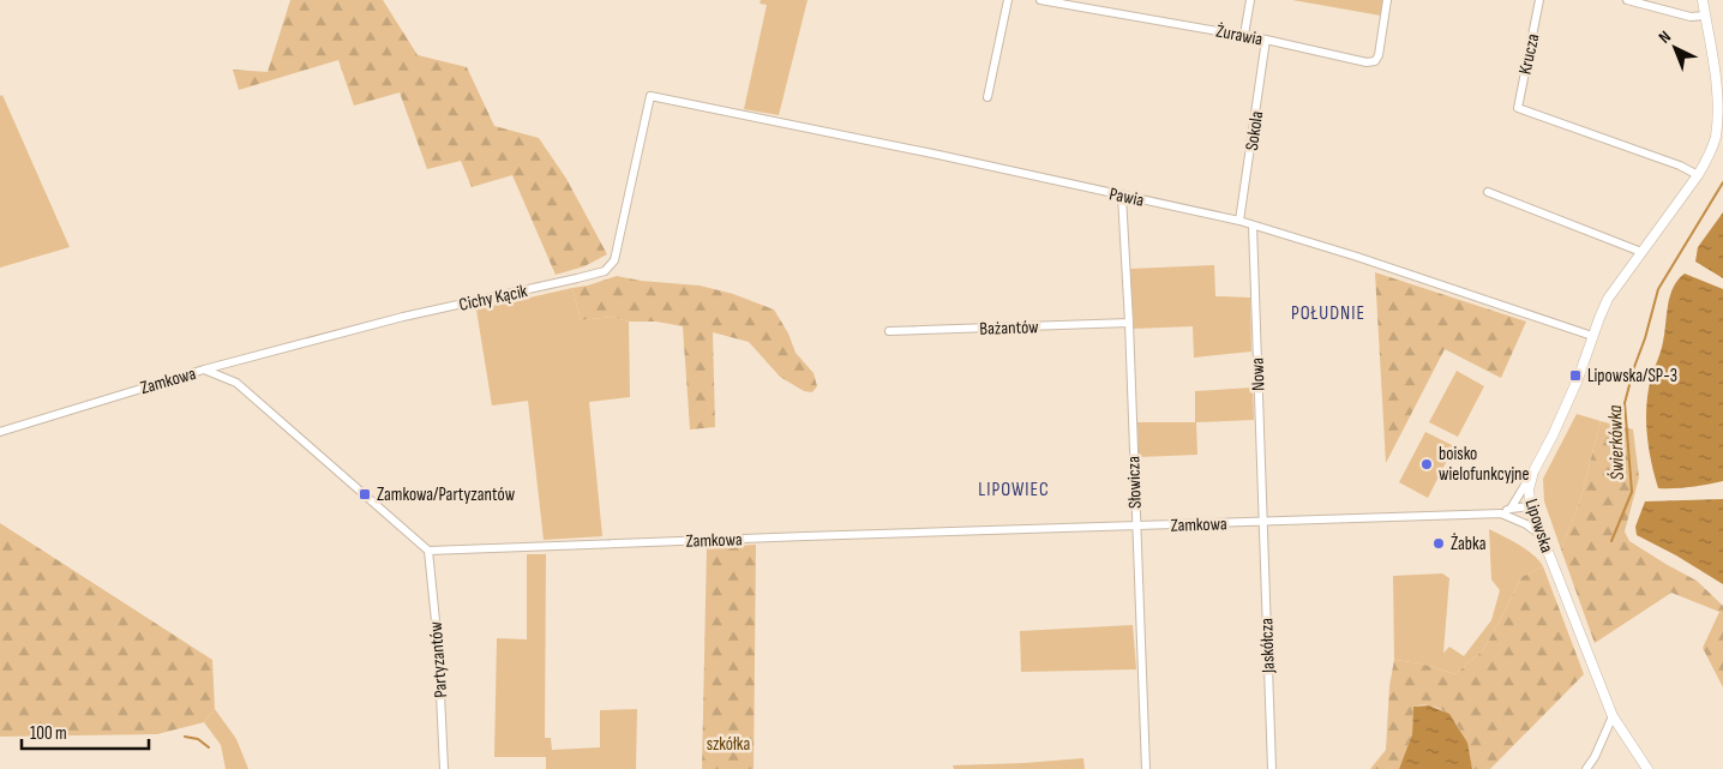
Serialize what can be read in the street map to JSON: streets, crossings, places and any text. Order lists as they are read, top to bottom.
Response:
{
  "streets": {
    "street": [
      "Żurawia",
      "Krucza",
      "Sokola",
      "Pawia",
      "Cichy Kącik",
      "Bażantów",
      "Nowa",
      "Zamkowa",
      "Słowicza",
      "Lipowska",
      "Jaskółcza",
      "Partyzantów"
    ]
  },
  "crossings": [
    ["Żurawia", "Sokola"],
    ["Krucza", "Lipowska"],
    ["Sokola", "Pawia"],
    ["Pawia", "Cichy Kącik"],
    ["Pawia", "Nowa"],
    ["Pawia", "Słowicza"],
    ["Pawia", "Lipowska"],
    ["Cichy Kącik", "Zamkowa"],
    ["Bażantów", "Słowicza"],
    ["Nowa", "Zamkowa"],
    ["Nowa", "Jaskółcza"],
    ["Zamkowa", "Słowicza"],
    ["Zamkowa", "Lipowska"],
    ["Zamkowa", "Jaskółcza"],
    ["Zamkowa", "Partyzantów"]
  ],
  "districts": ["POŁUDNIE", "LIPOWIEC"],
  "water": ["Świerkówka"],
  "parks": ["szkółka"],
  "places": {
    "transit": ["Lipowska/SP-3", "Zamkowa/Partyzantów"],
    "other": ["boisko wielofunkcyjne", "Żabka"]
  },
  "scale_bar": "100 m",
  "north": "top left"
}
